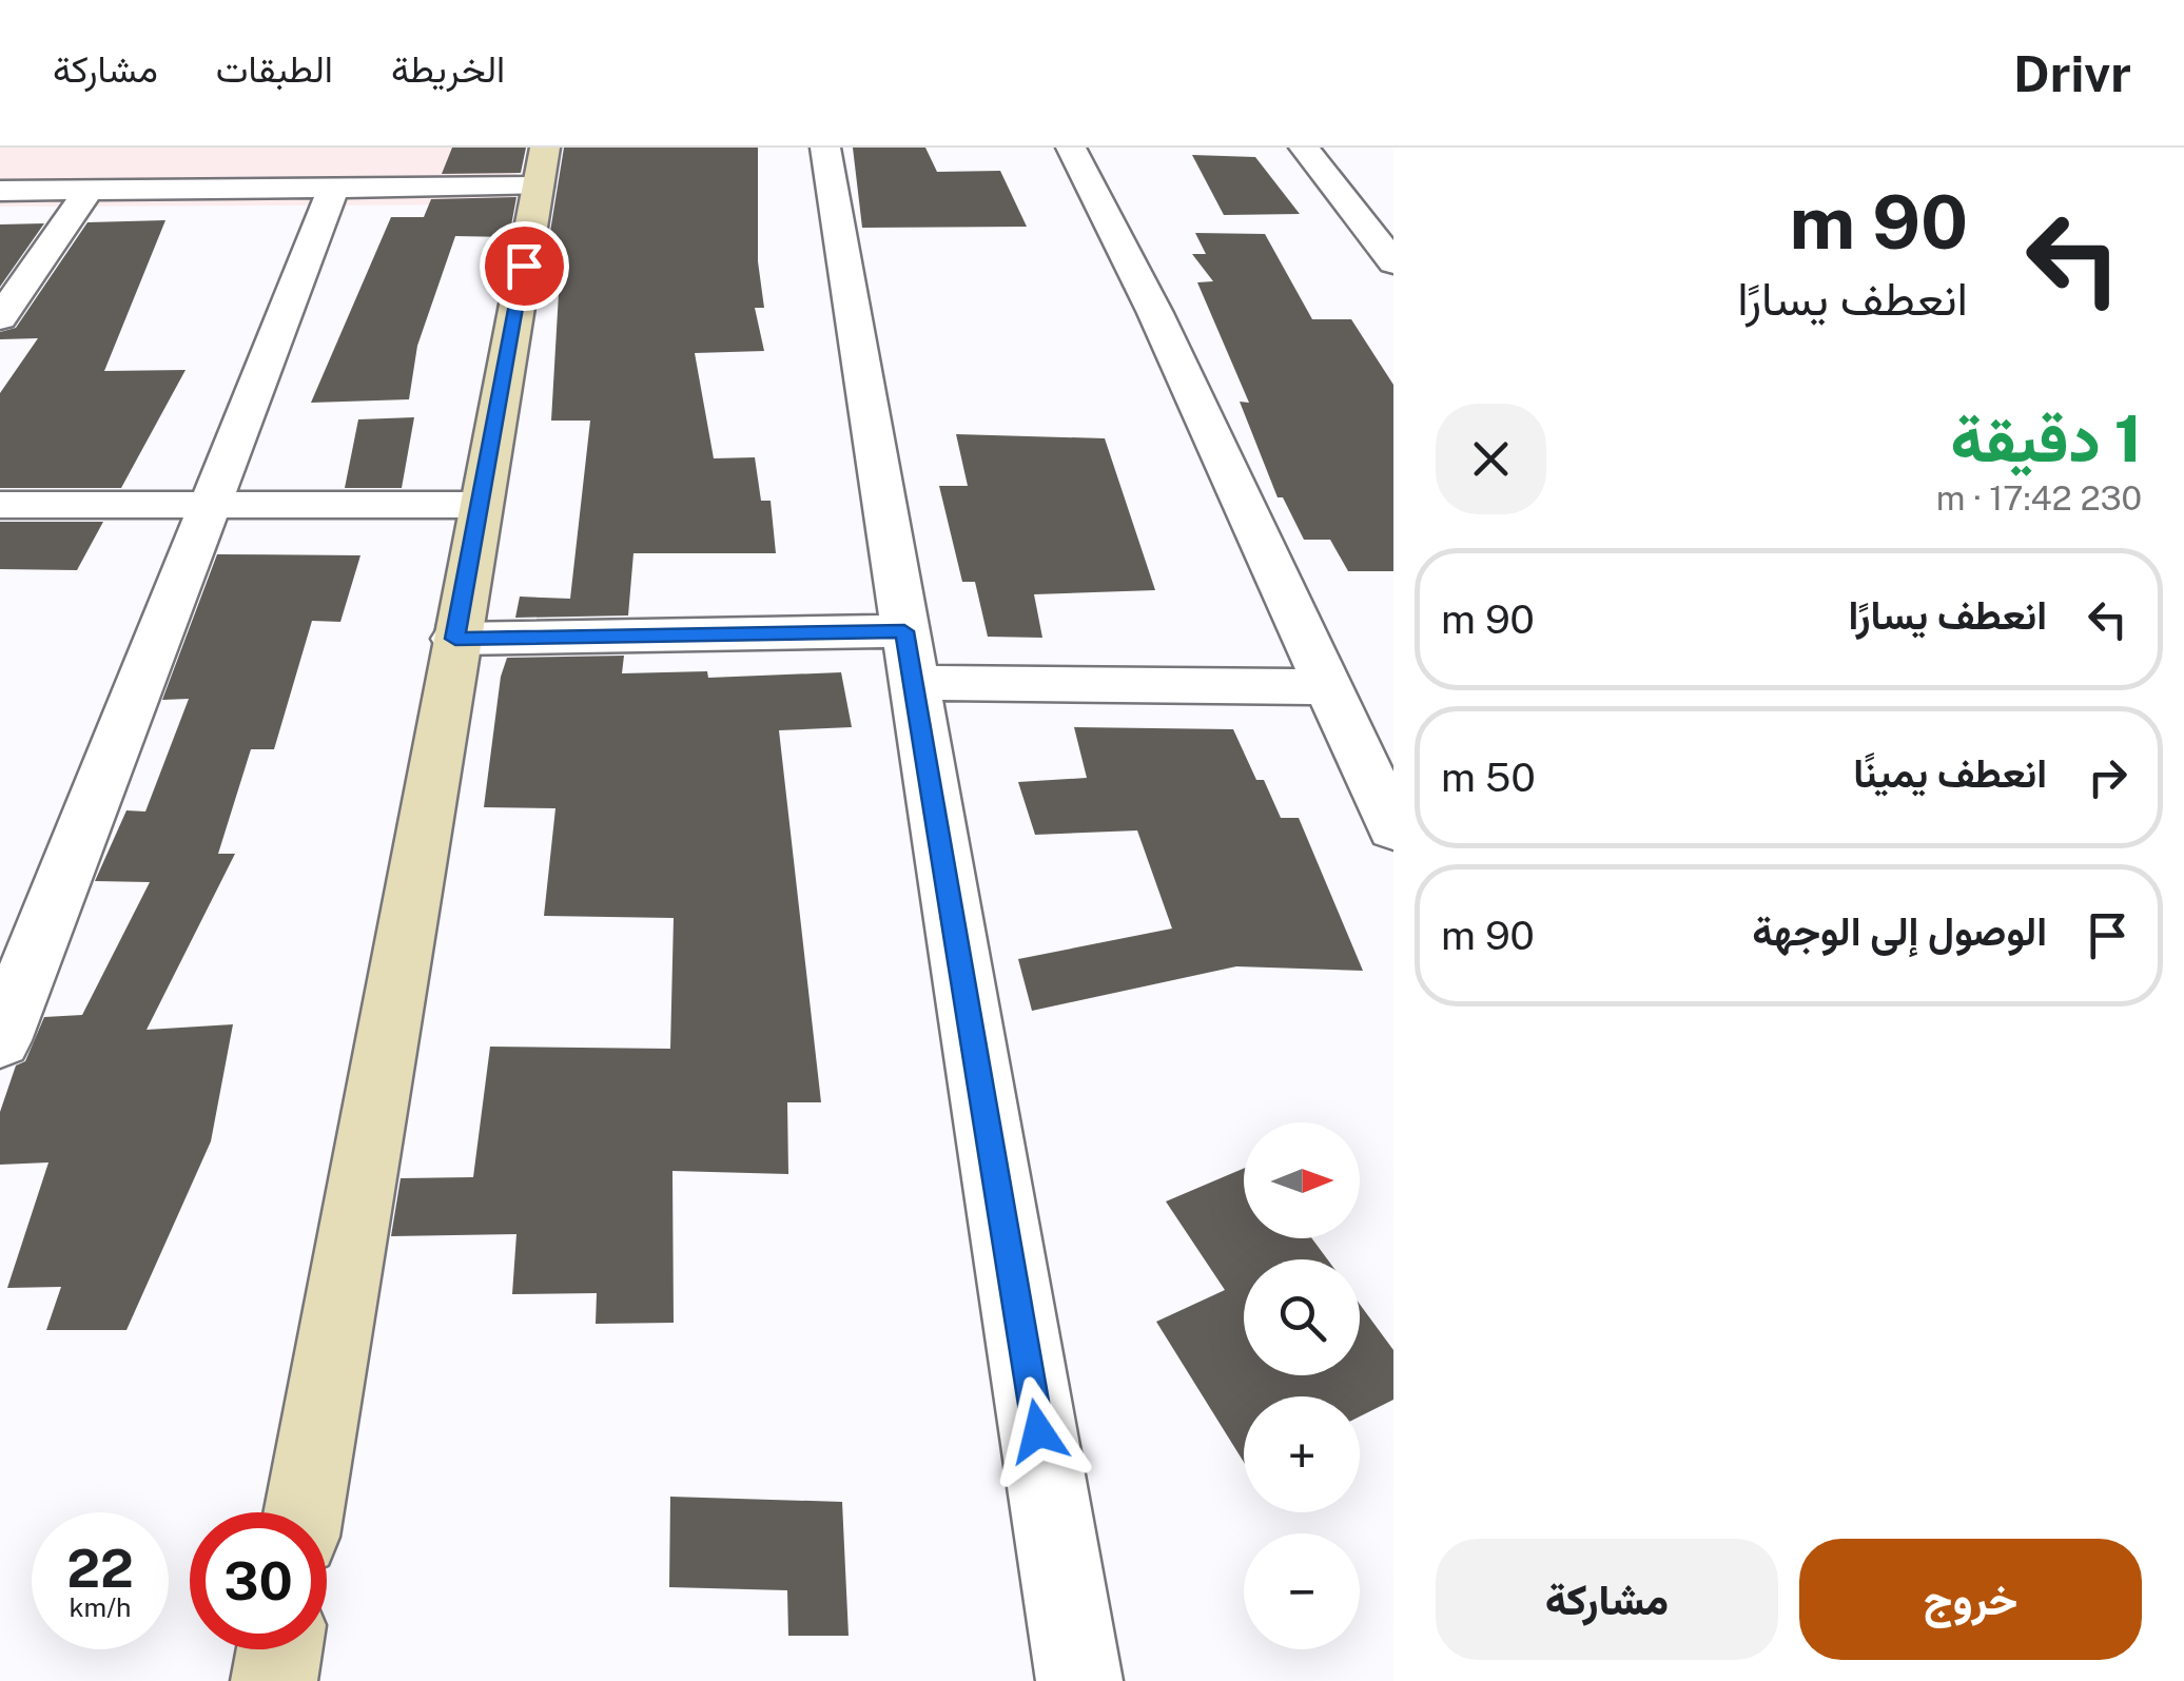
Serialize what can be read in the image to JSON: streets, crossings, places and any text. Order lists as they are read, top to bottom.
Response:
{
  "north": "right",
  "page": {
    "header": "Drivr",
    "nav": ["الخريطة", "الطبقات", "مشاركة"],
    "turn": ["90 m", "انعطف يسارًا"],
    "heading": ["1 دقيقة", "230 m · 17:42"],
    "list": [
      {
        "name": "انعطف يسارًا",
        "value": "90 m"
      },
      {
        "name": "انعطف يمينًا",
        "value": "50 m"
      },
      {
        "name": "الوصول إلى الوجهة",
        "value": "90 m"
      }
    ],
    "map_buttons": ["+", "−"],
    "speed": "22 km/h",
    "limit": "30",
    "buttons": ["خروج", "مشاركة"]
  }
}
